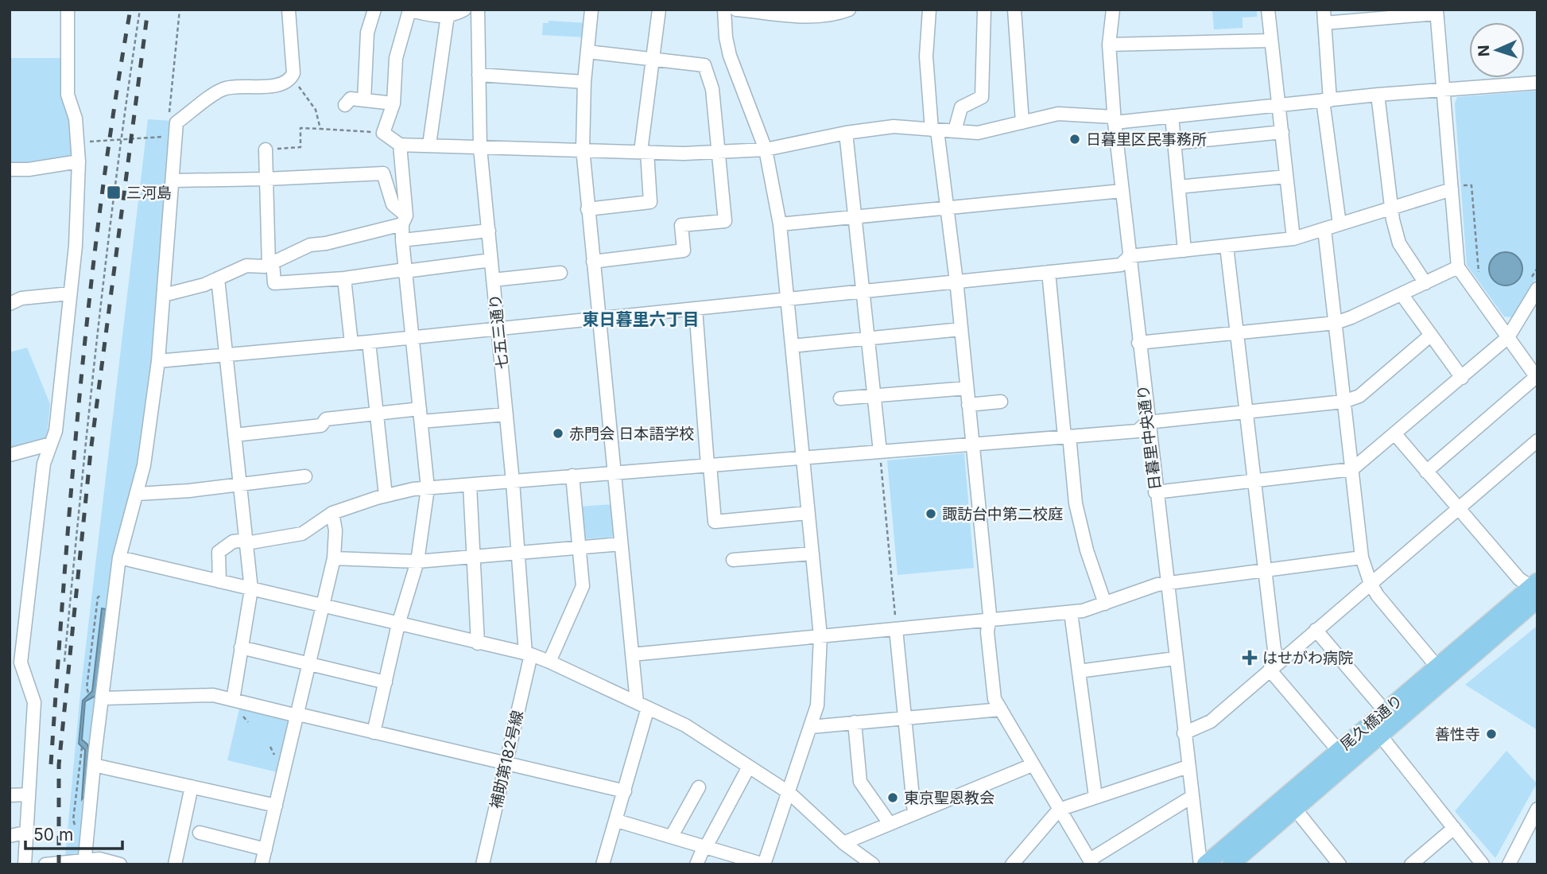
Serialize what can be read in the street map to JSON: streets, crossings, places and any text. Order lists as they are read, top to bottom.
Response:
{
  "streets": {
    "main road": ["尾久橋通り"],
    "street": ["七五三通り", "日暮里中央通り", "補助第182号線"]
  },
  "crossings": [
    ["七五三通り", "補助第182号線"]
  ],
  "districts": ["東日暮里六丁目"],
  "places": {
    "other": [
      "日暮里区民事務所",
      "赤門会 日本語学校",
      "諏訪台中第二校庭",
      "善性寺",
      "東京聖恩教会"
    ],
    "transit": ["三河島"],
    "health": ["はせがわ病院"]
  },
  "scale_bar": "50 m",
  "north": "left"
}
